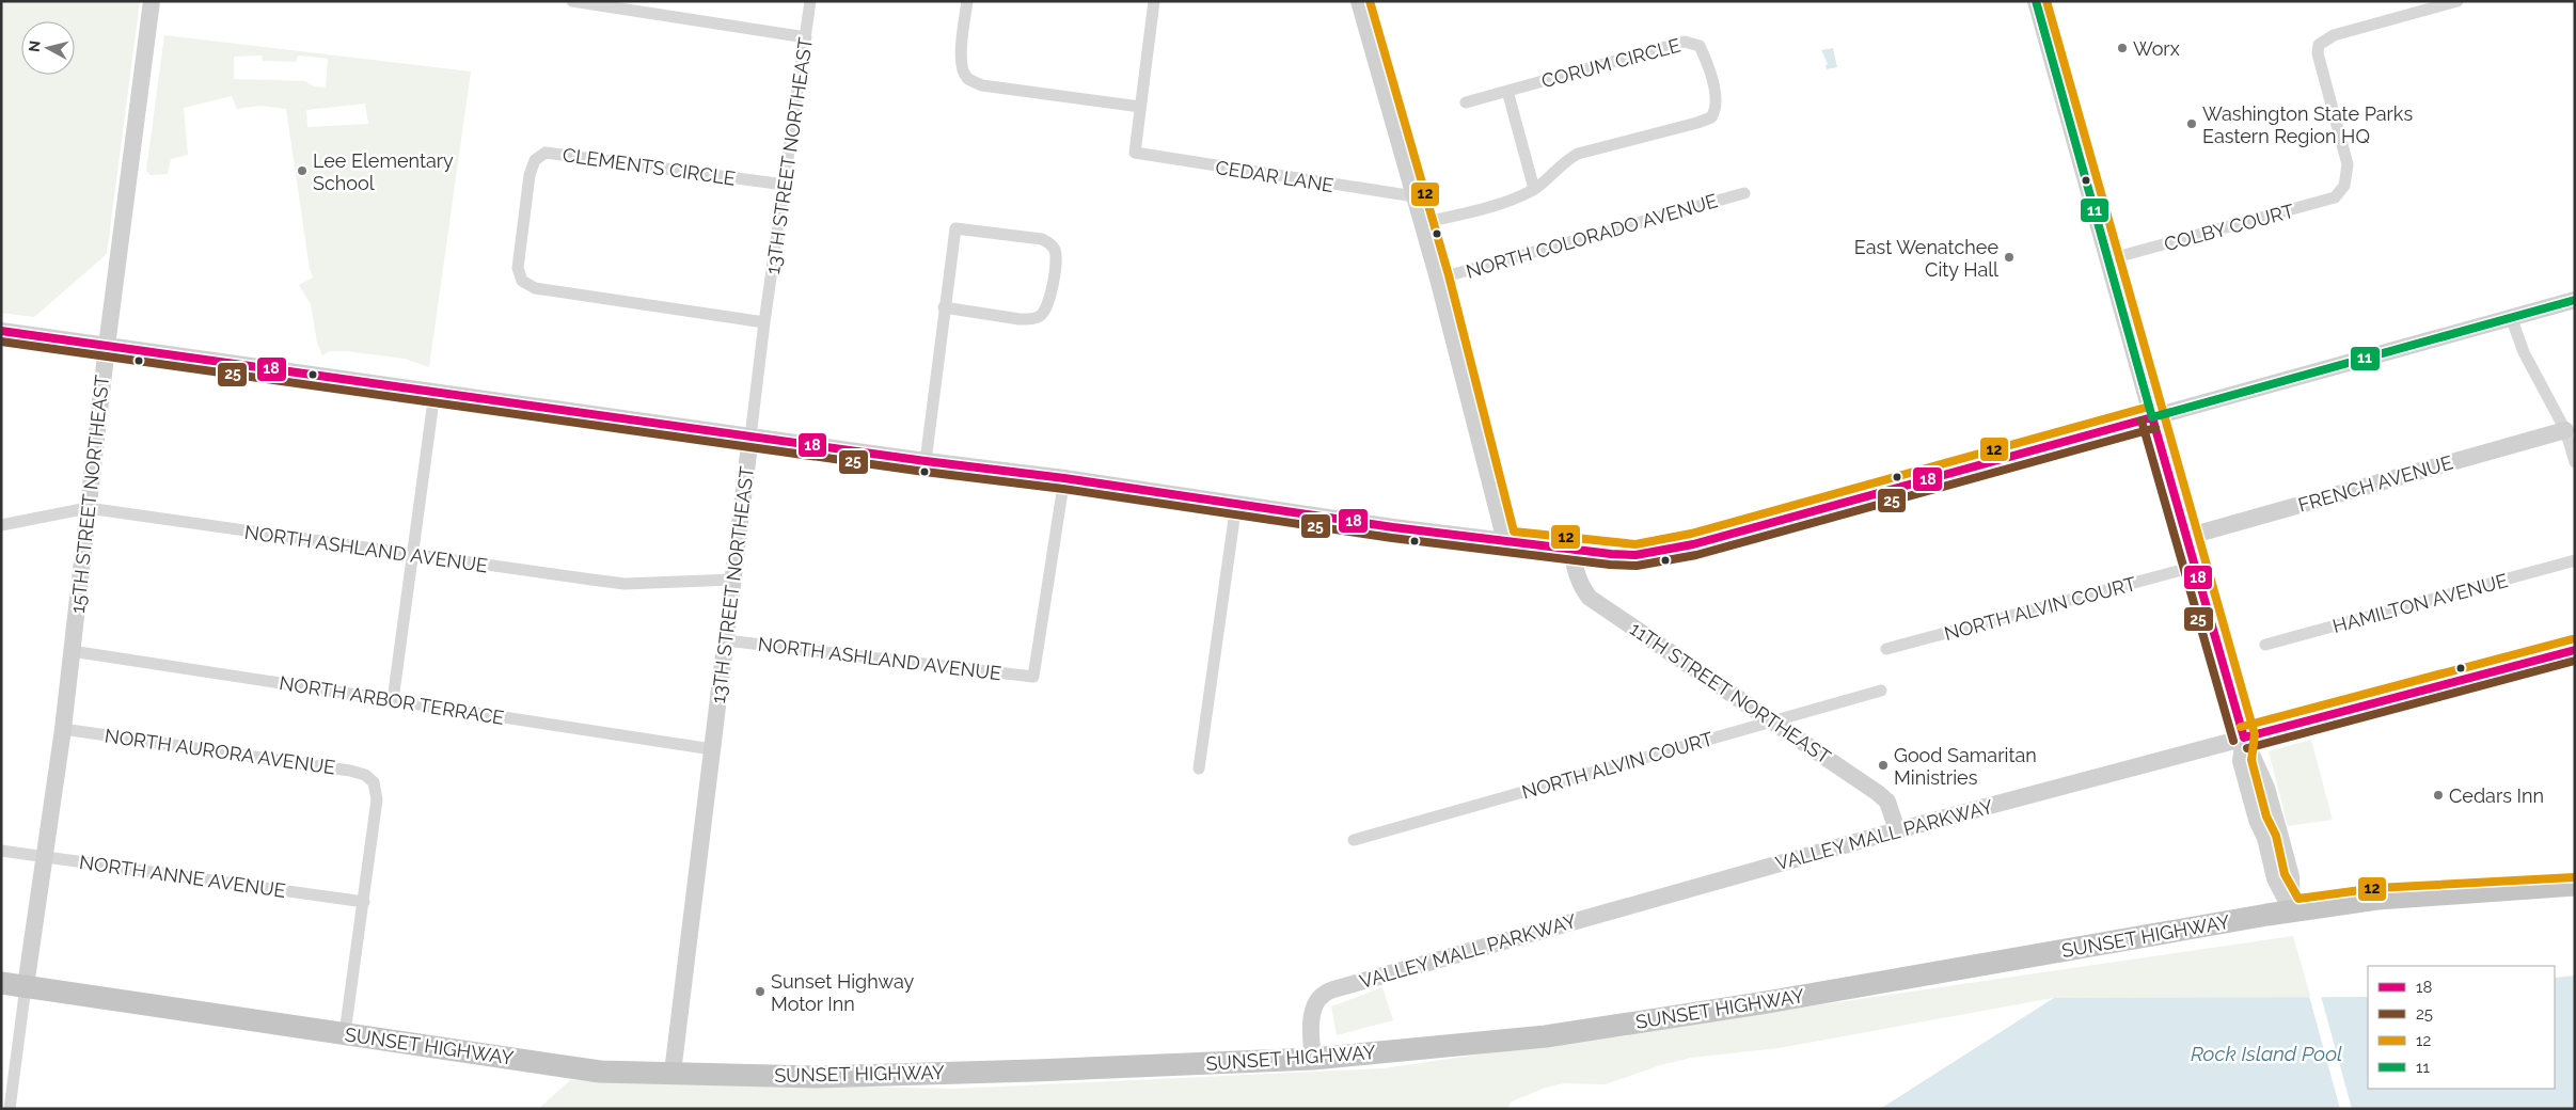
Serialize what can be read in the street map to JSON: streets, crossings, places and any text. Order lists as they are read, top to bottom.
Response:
{
  "streets": {
    "highway": ["SUNSET HIGHWAY"],
    "main road": [
      "13TH STREET NORTHEAST",
      "FRENCH AVENUE",
      "15TH STREET NORTHEAST",
      "11TH STREET NORTHEAST",
      "VALLEY MALL PARKWAY"
    ],
    "street": [
      "CORUM CIRCLE",
      "CLEMENTS CIRCLE",
      "CEDAR LANE",
      "COLBY COURT",
      "NORTH COLORADO AVENUE",
      "NORTH ASHLAND AVENUE",
      "HAMILTON AVENUE",
      "NORTH ALVIN COURT",
      "NORTH ARBOR TERRACE",
      "NORTH AURORA AVENUE",
      "NORTH ANNE AVENUE"
    ]
  },
  "crossings": [
    ["13TH STREET NORTHEAST", "CLEMENTS CIRCLE"],
    ["13TH STREET NORTHEAST", "NORTH ASHLAND AVENUE"],
    ["13TH STREET NORTHEAST", "NORTH ARBOR TERRACE"],
    ["13TH STREET NORTHEAST", "SUNSET HIGHWAY"],
    ["15TH STREET NORTHEAST", "NORTH ASHLAND AVENUE"],
    ["15TH STREET NORTHEAST", "NORTH ARBOR TERRACE"],
    ["15TH STREET NORTHEAST", "NORTH AURORA AVENUE"],
    ["15TH STREET NORTHEAST", "NORTH ANNE AVENUE"],
    ["15TH STREET NORTHEAST", "SUNSET HIGHWAY"],
    ["NORTH ALVIN COURT", "11TH STREET NORTHEAST"],
    ["11TH STREET NORTHEAST", "VALLEY MALL PARKWAY"],
    ["NORTH AURORA AVENUE", "NORTH ANNE AVENUE"],
    ["VALLEY MALL PARKWAY", "SUNSET HIGHWAY"]
  ],
  "water": ["Rock Island Pool"],
  "places": [
    "Worx",
    "Washington State Parks Eastern Region HQ",
    "Lee Elementary School",
    "East Wenatchee City Hall",
    "Good Samaritan Ministries",
    "Cedars Inn",
    "Sunset Highway Motor Inn"
  ],
  "lines": [
    "transit line 12",
    "transit line 11",
    "transit line 18",
    "transit line 25"
  ],
  "legend": [
    "18",
    "25",
    "12",
    "11"
  ],
  "north": "left"
}
